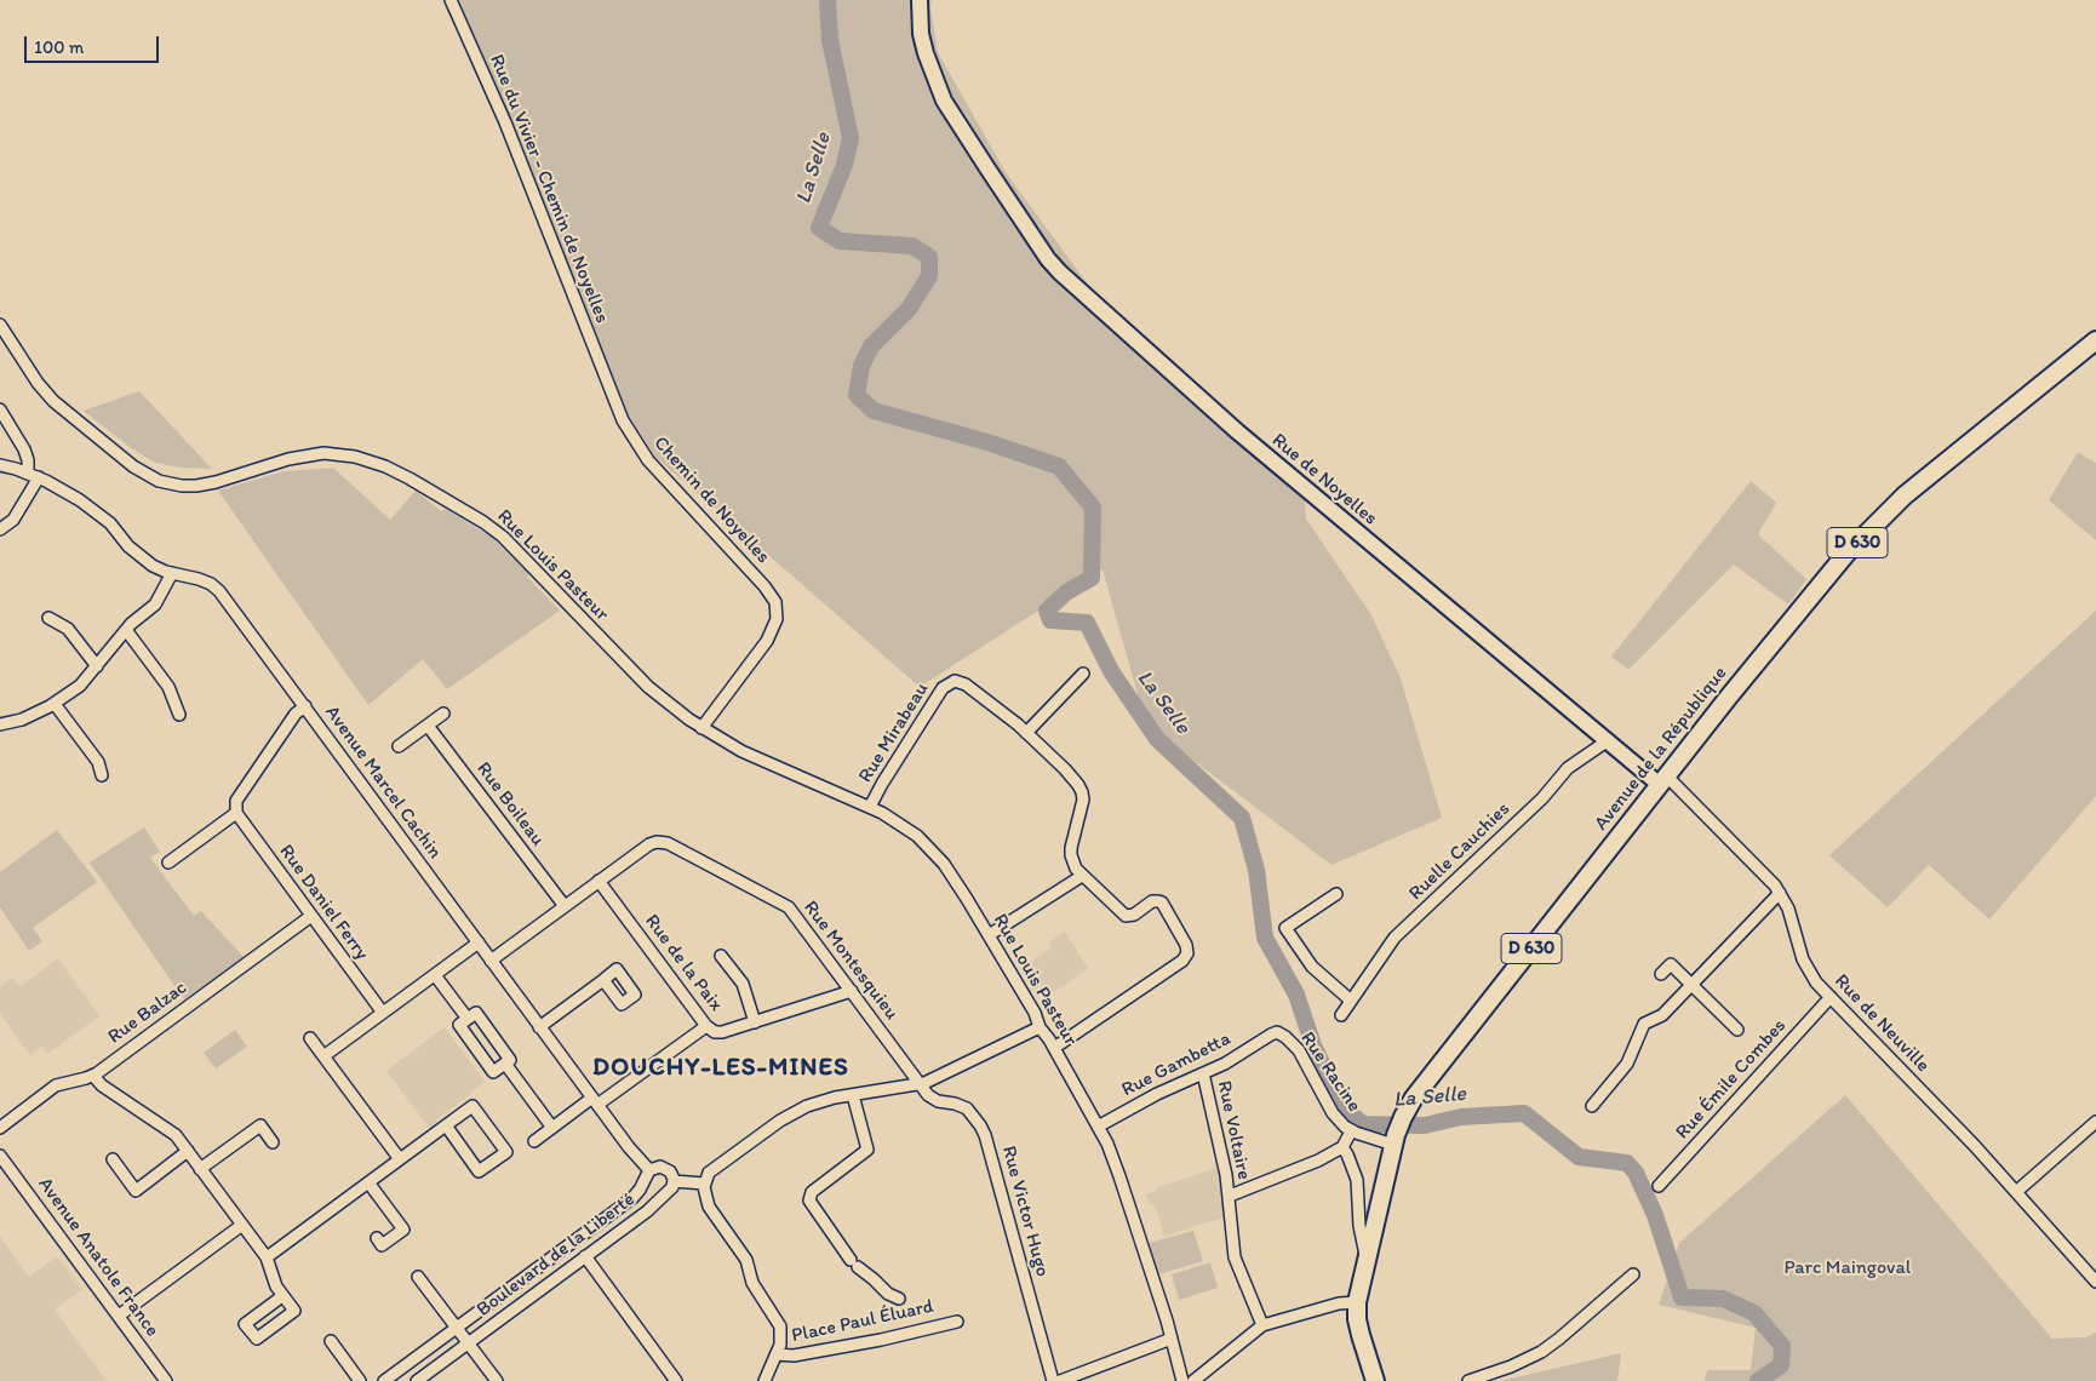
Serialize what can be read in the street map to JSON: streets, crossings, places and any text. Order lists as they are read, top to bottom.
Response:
{
  "streets": {
    "main road": ["D 630", "Avenue de la République"],
    "street": [
      "Rue du Vivier - Chemin de Noyelles",
      "Rue de Noyelles",
      "Chemin de Noyelles",
      "Rue Louis Pasteur",
      "Rue Mirabeau",
      "Avenue Marcel Cachin",
      "Rue Boileau",
      "Ruelle Cauchies",
      "Rue Daniel Ferry",
      "Rue Montesquieu",
      "Rue de la Paix",
      "Rue Balzac",
      "Rue de Neuville",
      "Rue Gambetta",
      "Rue Racine",
      "Rue Émile Combes",
      "Rue Voltaire",
      "Rue Victor Hugo",
      "Boulevard de la Liberté",
      "Avenue Anatole France",
      "Place Paul Éluard"
    ]
  },
  "crossings": [
    ["Rue du Vivier - Chemin de Noyelles", "Chemin de Noyelles"],
    ["Rue de Noyelles", "Avenue de la République"],
    ["Rue de Noyelles", "Ruelle Cauchies"],
    ["Rue de Noyelles", "Rue de Neuville"],
    ["Chemin de Noyelles", "Rue Louis Pasteur"],
    ["Rue Louis Pasteur", "Rue Mirabeau"],
    ["Rue Louis Pasteur", "Rue Gambetta"],
    ["Avenue de la République", "Rue de Neuville"],
    ["Avenue de la République", "Rue Racine"],
    ["Avenue Marcel Cachin", "Rue Montesquieu"],
    ["Avenue Marcel Cachin", "Boulevard de la Liberté"],
    ["Rue Boileau", "Rue Montesquieu"],
    ["Rue Daniel Ferry", "Rue Balzac"],
    ["Rue Montesquieu", "Rue de la Paix"],
    ["Rue Montesquieu", "Rue Victor Hugo"],
    ["Rue de Neuville", "Rue Émile Combes"],
    ["Rue Gambetta", "Rue Racine"],
    ["Rue Gambetta", "Rue Voltaire"]
  ],
  "districts": ["DOUCHY-LES-MINES"],
  "water": ["La Selle"],
  "parks": ["Parc Maingoval"],
  "scale_bar": "100 m"
}
